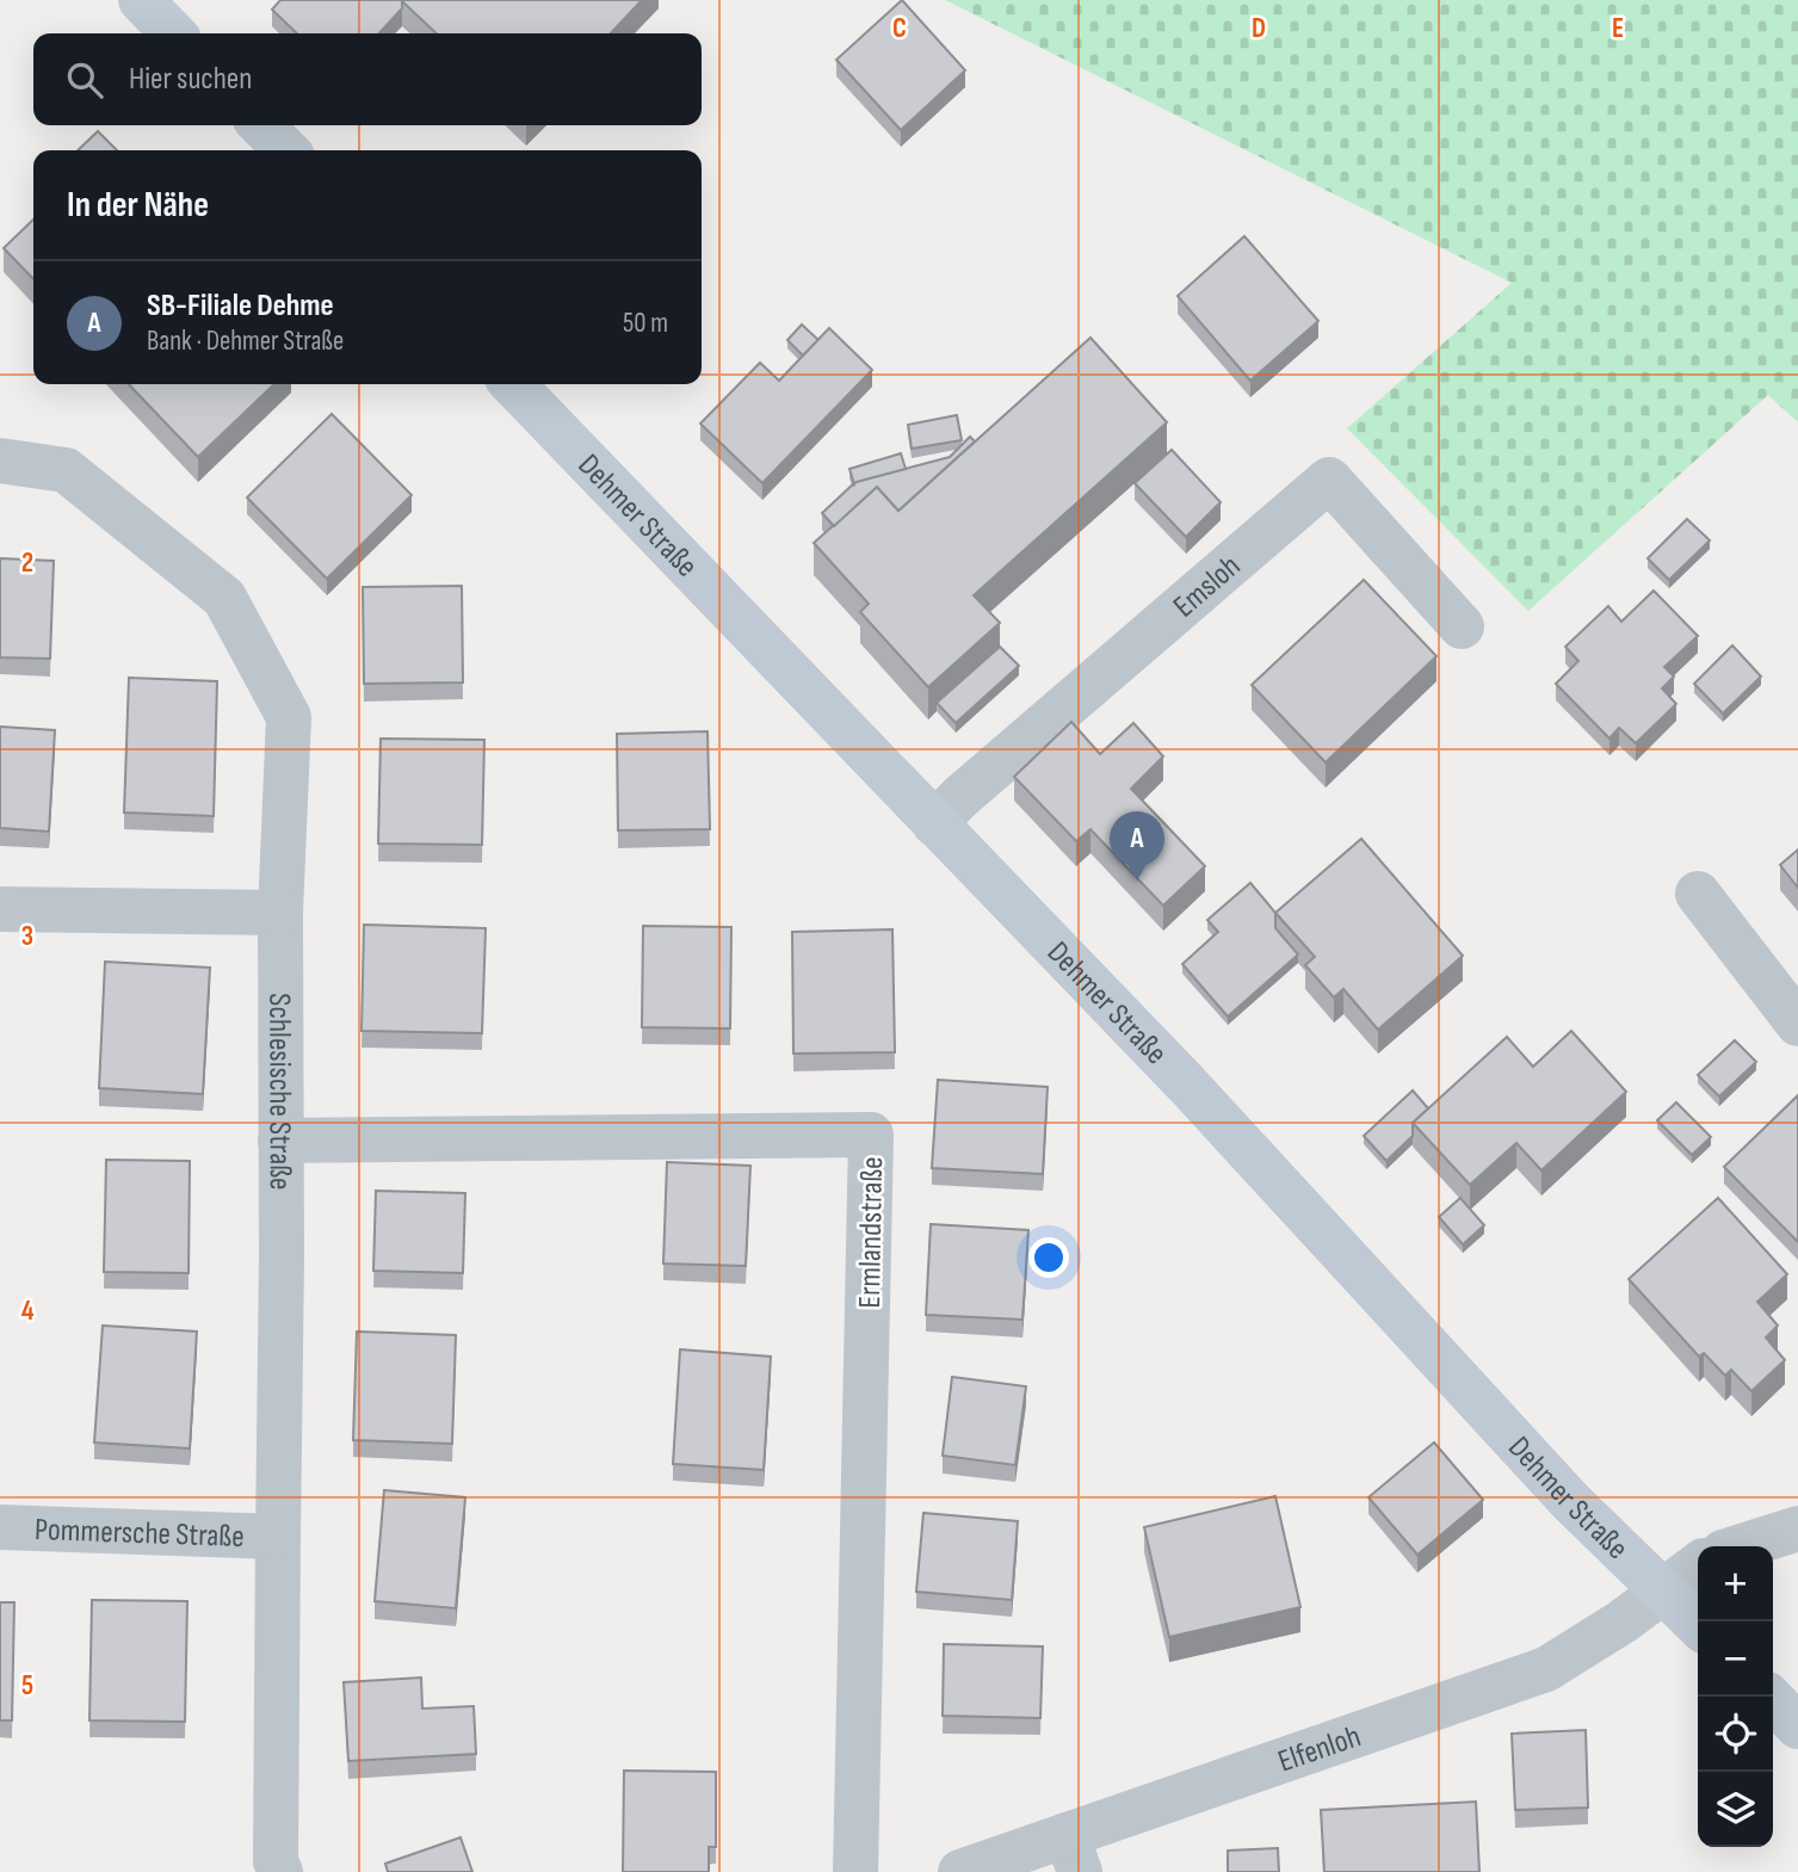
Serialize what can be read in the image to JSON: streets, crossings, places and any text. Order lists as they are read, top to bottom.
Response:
{
  "streets": {
    "street": [
      "Dehmer Straße",
      "Emsloh",
      "Schlesische Straße",
      "Ermlandstraße",
      "Pommersche Straße",
      "Elfenloh"
    ]
  },
  "crossings": [
    ["Dehmer Straße", "Emsloh"],
    ["Dehmer Straße", "Elfenloh"],
    ["Schlesische Straße", "Ermlandstraße"],
    ["Schlesische Straße", "Pommersche Straße"]
  ],
  "page": {
    "search": "Hier suchen",
    "heading": "In der Nähe",
    "list": [
      {
        "mark": "A",
        "name": "SB-Filiale Dehme",
        "note": "Bank · Dehmer Straße",
        "value": "50 m"
      }
    ],
    "pins": "A",
    "map_buttons": ["+", "−"]
  },
  "grid": {
    "columns": ["C", "D", "E"],
    "rows": [
      "2",
      "3",
      "4",
      "5"
    ]
  }
}
